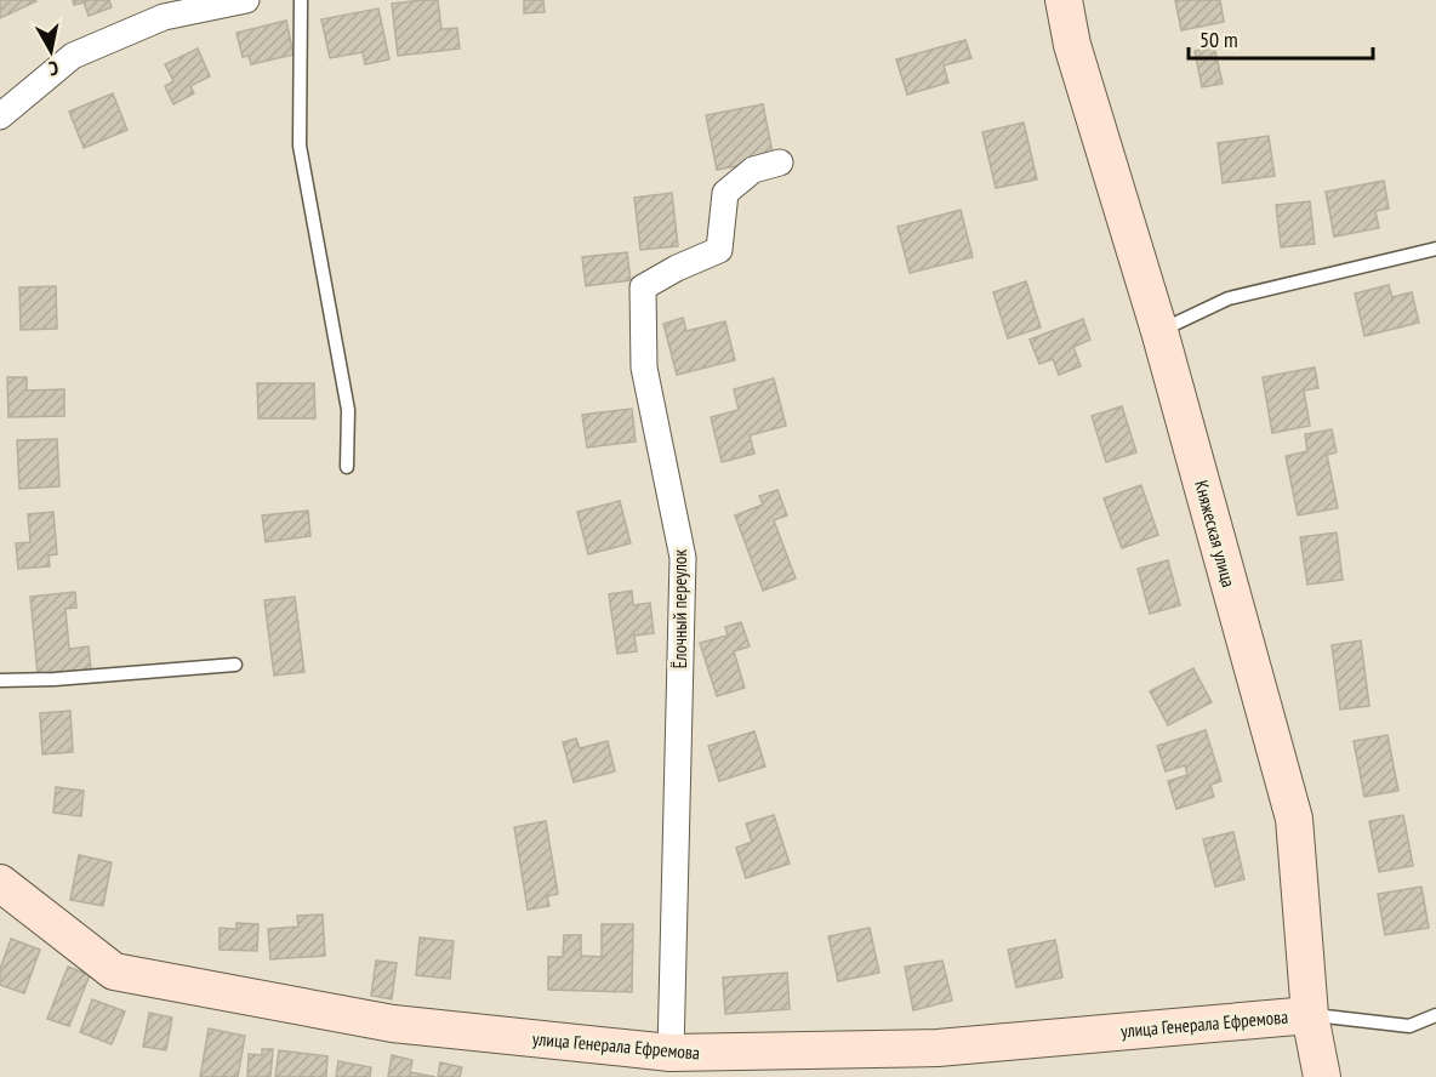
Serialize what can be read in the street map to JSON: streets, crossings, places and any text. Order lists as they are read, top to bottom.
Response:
{
  "streets": {
    "street": ["Княжеская улица", "Ёлочный переулок", "улица Генерала Ефремова"]
  },
  "crossings": [
    ["Княжеская улица", "улица Генерала Ефремова"],
    ["Ёлочный переулок", "улица Генерала Ефремова"]
  ],
  "scale_bar": "50 m",
  "north": "bottom"
}
